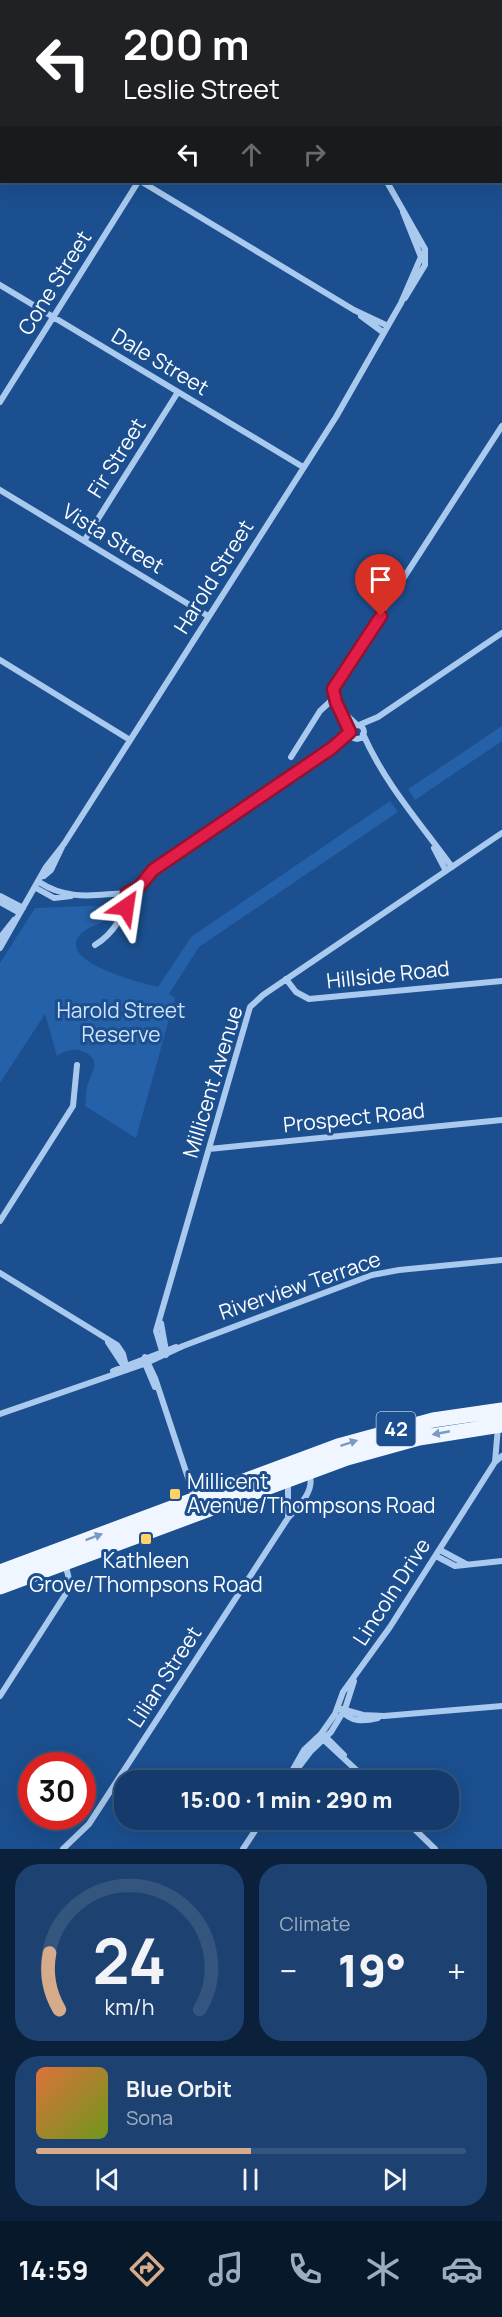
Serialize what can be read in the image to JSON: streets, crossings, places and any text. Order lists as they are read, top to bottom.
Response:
{
  "streets": {
    "main road": ["42"],
    "street": [
      "Cone Street",
      "Dale Street",
      "Fir Street",
      "Vista Street",
      "Harold Street",
      "Hillside Road",
      "Millicent Avenue",
      "Prospect Road",
      "Riverview Terrace",
      "Lincoln Drive",
      "Lilian Street"
    ]
  },
  "crossings": [
    ["Cone Street", "Dale Street"],
    ["Dale Street", "Fir Street"],
    ["Dale Street", "Harold Street"],
    ["Fir Street", "Vista Street"],
    ["Vista Street", "Harold Street"],
    ["Hillside Road", "Millicent Avenue"],
    ["Millicent Avenue", "Prospect Road"],
    ["Millicent Avenue", "Riverview Terrace"],
    ["42", "Lincoln Drive"],
    ["42", "Lilian Street"]
  ],
  "parks": ["Harold Street Reserve"],
  "places": {
    "transit": ["Millicent Avenue/Thompsons Road", "Kathleen Grove/Thompsons Road"]
  },
  "page": {
    "turn": ["200 m", "Leslie Street"],
    "limit": "30",
    "trip": "15:00 · 1 min · 290 m",
    "tile": "Climate",
    "heat": ["−", "19°", "+"],
    "song": ["Blue Orbit", "Sona"],
    "tabs": "14:59",
    "gauge": ["24", "km/h"]
  }
}
